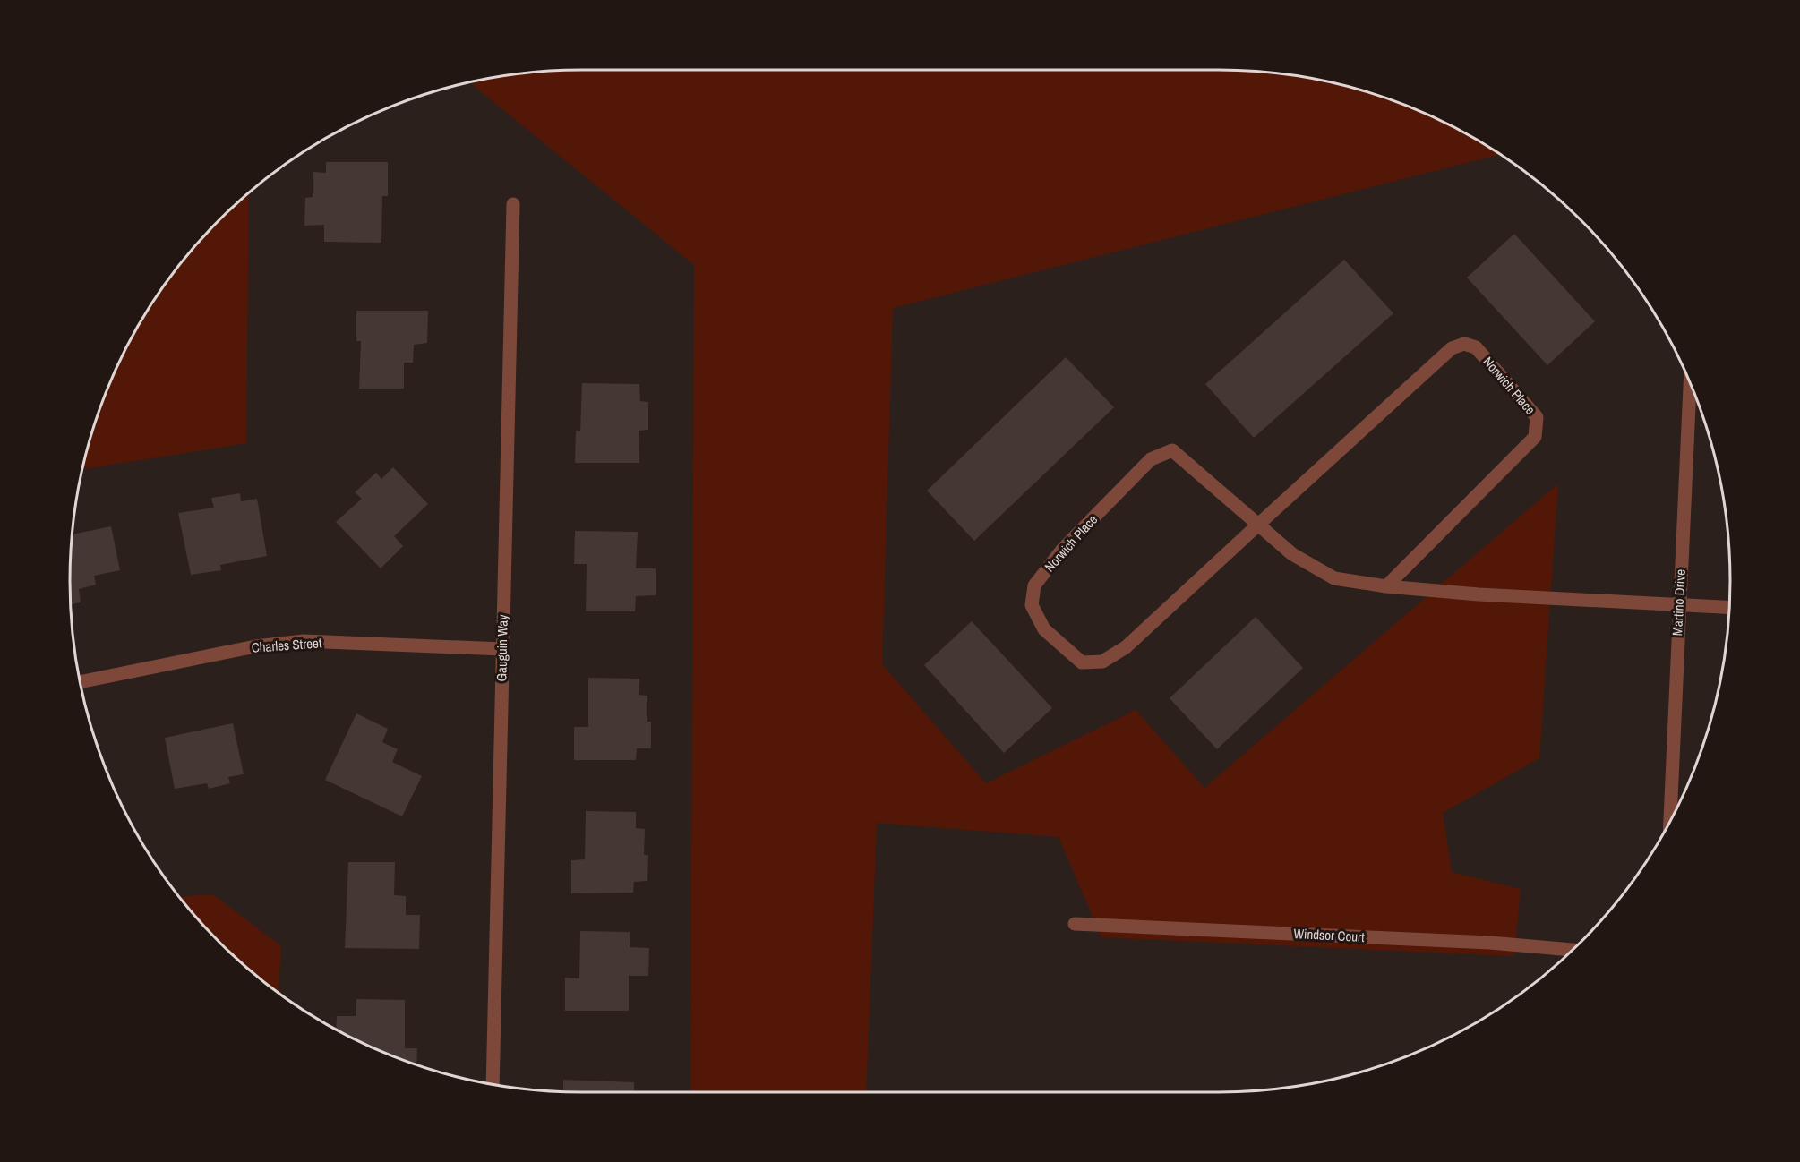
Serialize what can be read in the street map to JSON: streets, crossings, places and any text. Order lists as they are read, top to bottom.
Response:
{
  "streets": {
    "street": [
      "Norwich Place",
      "Martino Drive",
      "Charles Street",
      "Gauguin Way",
      "Windsor Court"
    ]
  },
  "crossings": [
    ["Norwich Place", "Martino Drive"],
    ["Charles Street", "Gauguin Way"]
  ]
}
